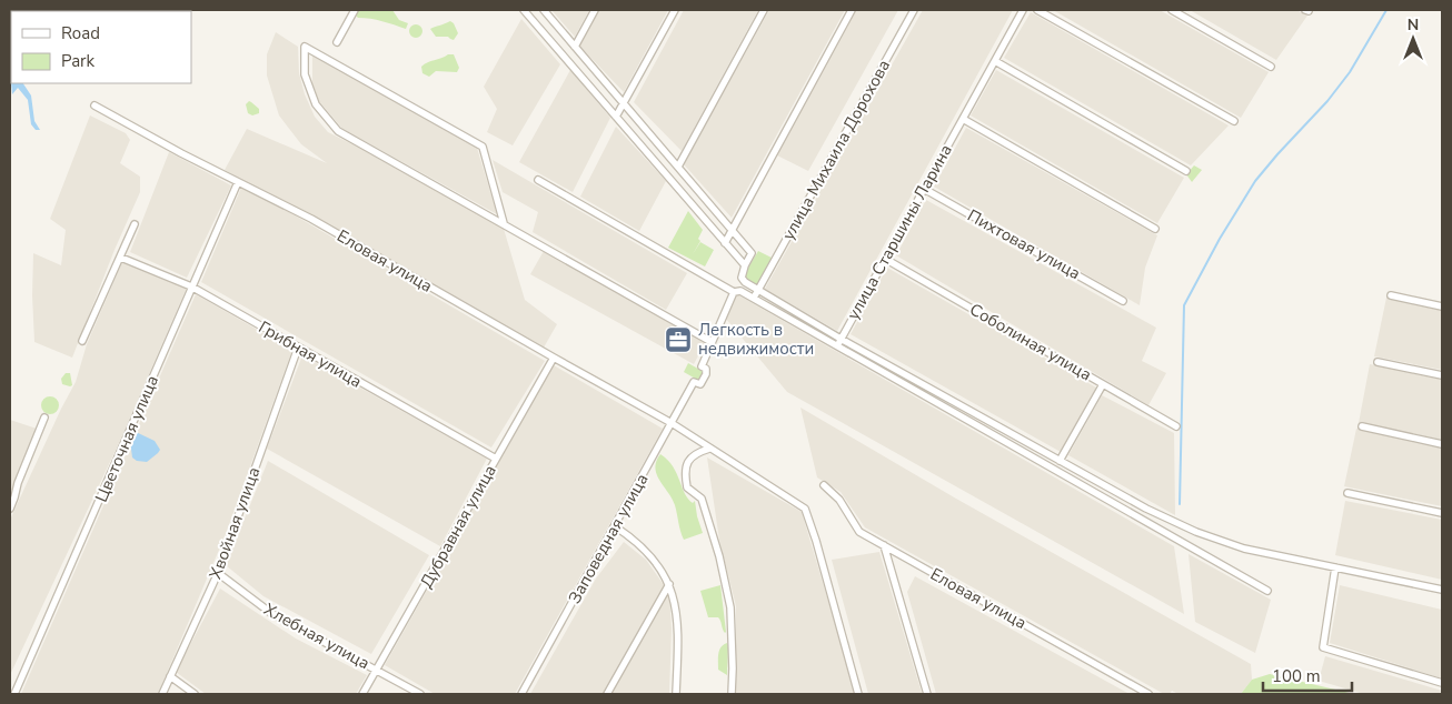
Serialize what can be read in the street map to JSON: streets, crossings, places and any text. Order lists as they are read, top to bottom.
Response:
{
  "streets": {
    "street": [
      "улица Михаила Дорохова",
      "улица Старшины Ларина",
      "Пихтовая улица",
      "Еловая улица",
      "Соболиная улица",
      "Грибная улица",
      "Цветочная улица",
      "Хвойная улица",
      "Дубравная улица",
      "Заповедная улица",
      "Хлебная улица"
    ]
  },
  "crossings": [
    ["улица Старшины Ларина", "Пихтовая улица"],
    ["улица Старшины Ларина", "Соболиная улица"],
    ["Еловая улица", "Цветочная улица"],
    ["Еловая улица", "Дубравная улица"],
    ["Еловая улица", "Заповедная улица"],
    ["Грибная улица", "Цветочная улица"],
    ["Грибная улица", "Хвойная улица"],
    ["Грибная улица", "Дубравная улица"],
    ["Хвойная улица", "Хлебная улица"],
    ["Дубравная улица", "Хлебная улица"]
  ],
  "places": {
    "office": ["Легкость в недвижимости"]
  },
  "legend": ["Road", "Park"],
  "scale_bar": "100 m",
  "north": "top"
}
